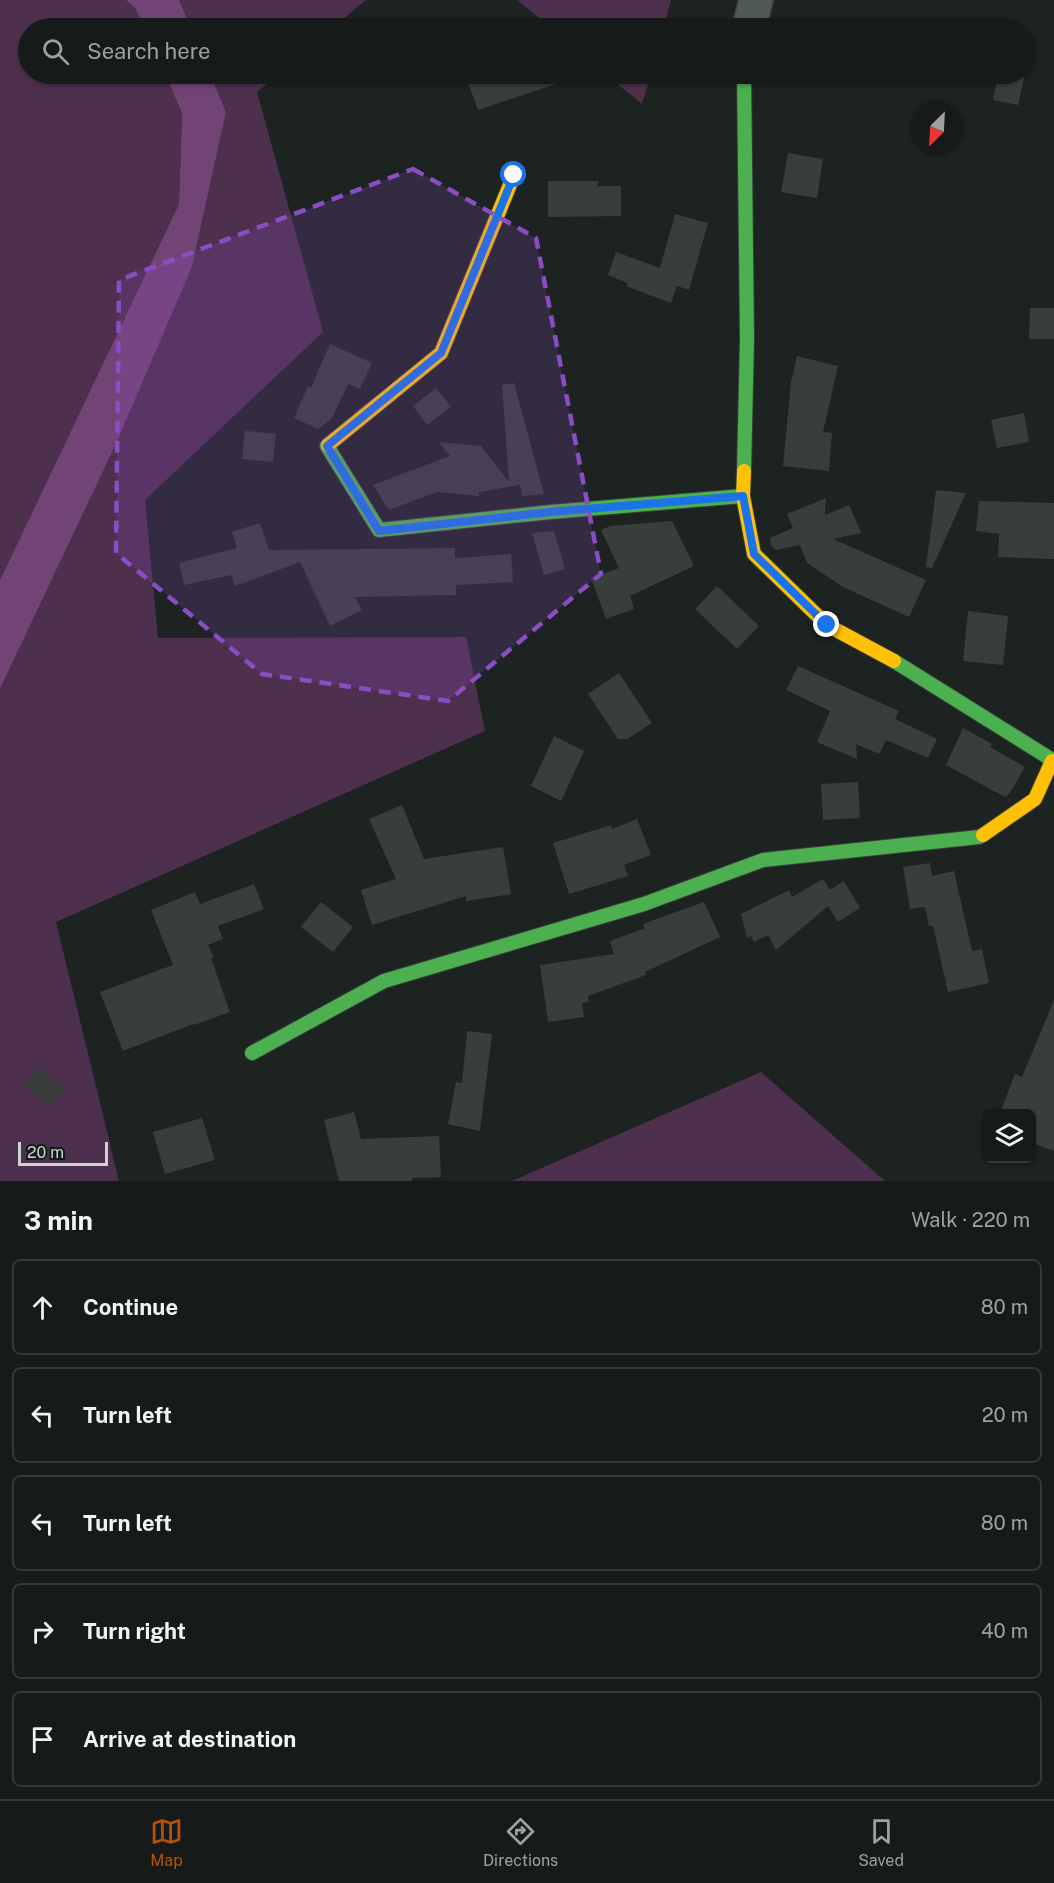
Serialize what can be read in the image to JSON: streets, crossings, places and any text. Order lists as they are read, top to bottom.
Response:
{
  "scale_bar": "20 m",
  "north": "bottom left",
  "page": {
    "search": "Search here",
    "scale": "20 m",
    "heading": ["3 min", "Walk · 220 m"],
    "list": [
      ["Continue", "80 m"],
      ["Turn left", "20 m"],
      ["Turn left", "80 m"],
      ["Turn right", "40 m"],
      "Arrive at destination"
    ],
    "nav": ["Map", "Directions", "Saved"]
  }
}
